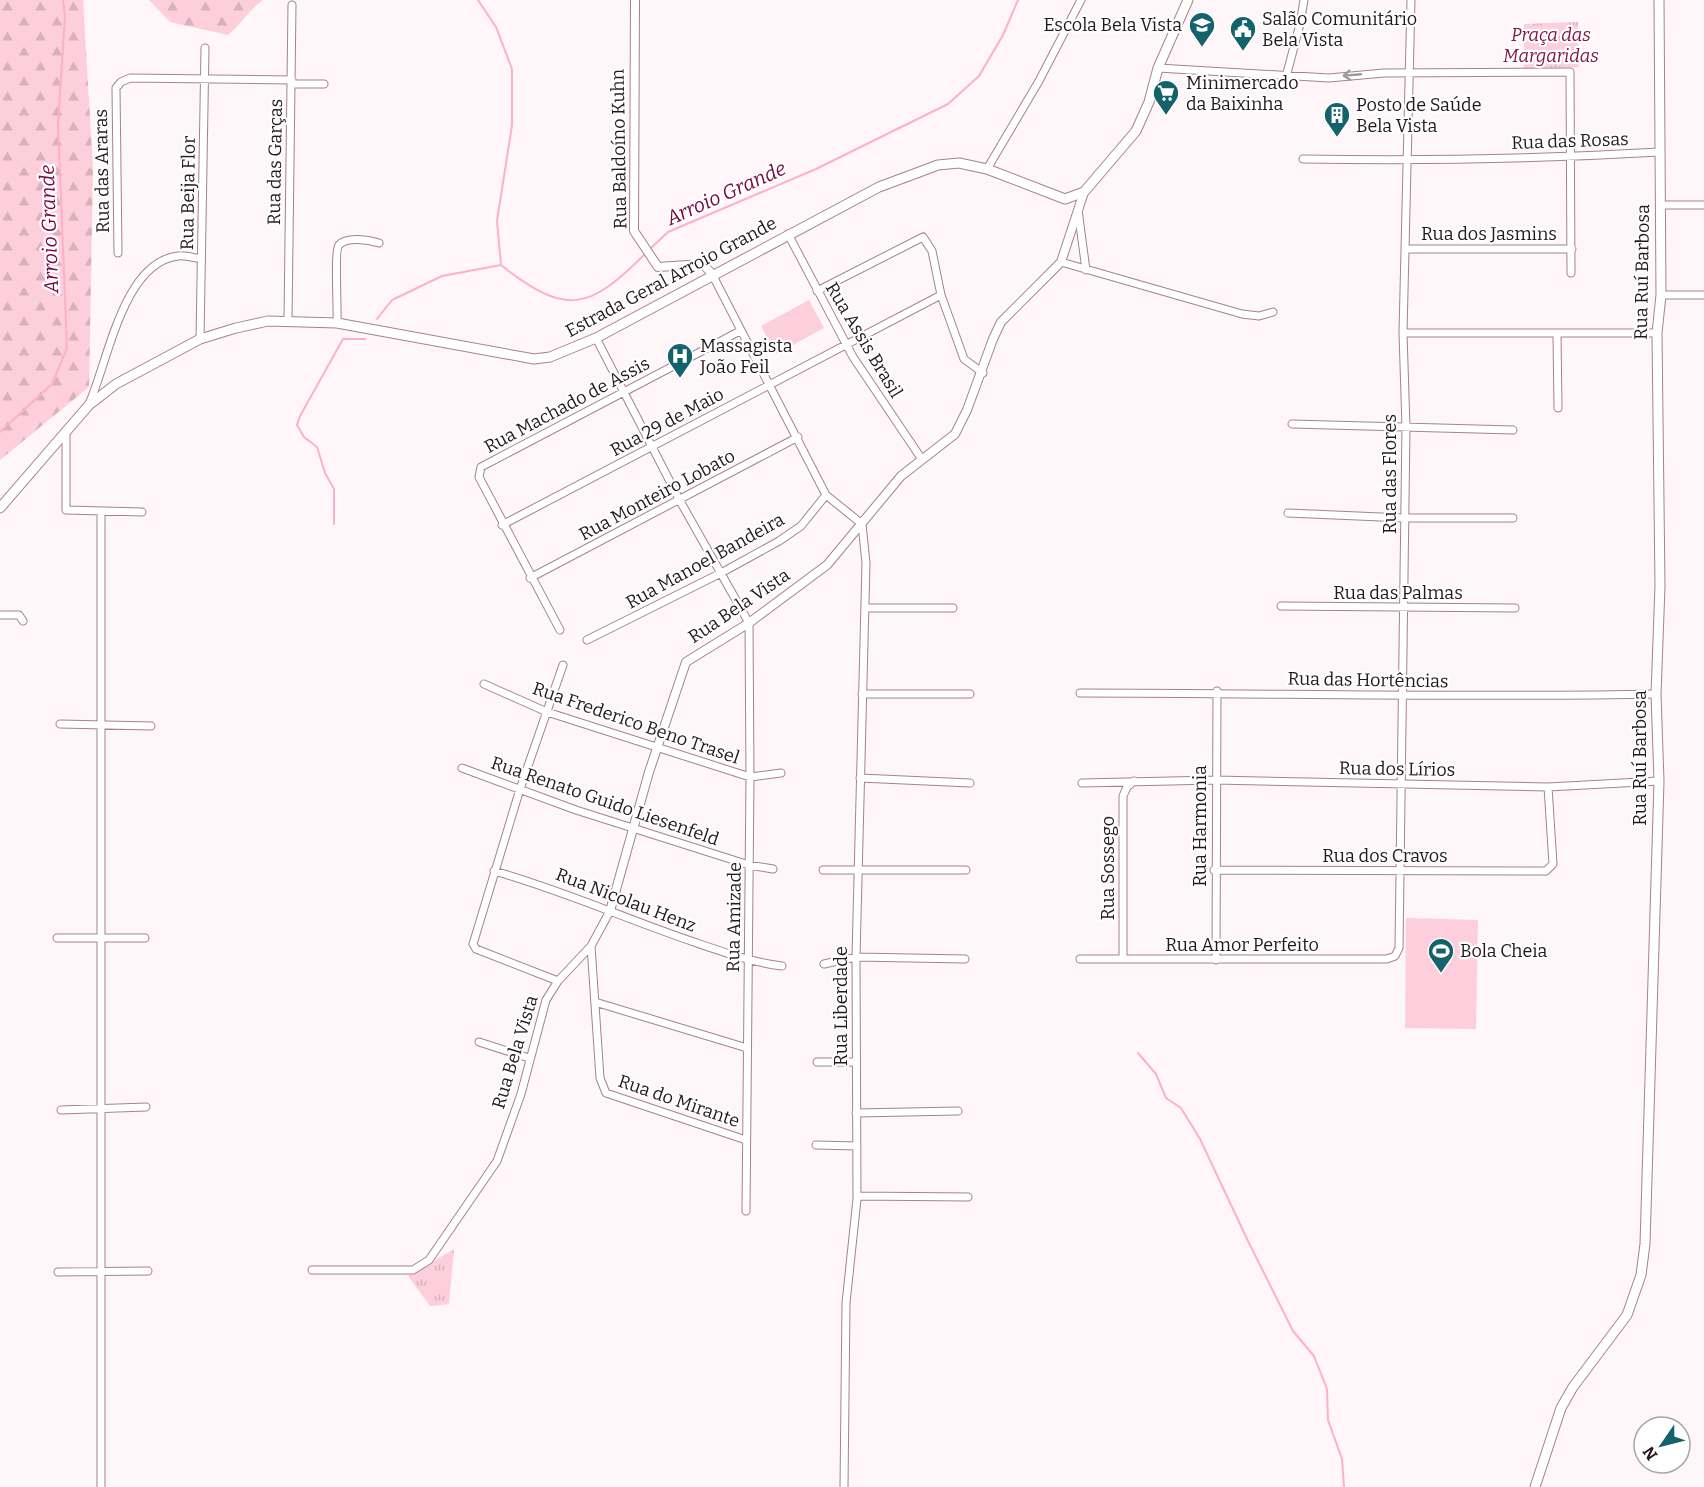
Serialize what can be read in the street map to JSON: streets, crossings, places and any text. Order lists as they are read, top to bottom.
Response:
{
  "streets": {
    "main road": ["Rua Ruí Barbosa", "Estrada Geral Arroio Grande", "Rua Bela Vista"],
    "street": [
      "Rua das Rosas",
      "Rua Baldoíno Kuhn",
      "Rua das Garças",
      "Rua das Araras",
      "Rua Beija Flor",
      "Rua dos Jasmins",
      "Rua Assis Brasil",
      "Rua Machado de Assis",
      "Rua 29 de Maio",
      "Rua das Flores",
      "Rua Monteiro Lobato",
      "Rua Manoel Bandeira",
      "Rua das Palmas",
      "Rua das Hortências",
      "Rua Frederico Beno Trasel",
      "Rua dos Lírios",
      "Rua Renato Guido Liesenfeld",
      "Rua Harmonia",
      "Rua dos Cravos",
      "Rua Sossego",
      "Rua Nicolau Henz",
      "Rua Amizade",
      "Rua Amor Perfeito",
      "Rua Liberdade",
      "Rua do Mirante"
    ]
  },
  "crossings": [
    ["Rua das Rosas", "Rua Ruí Barbosa"],
    ["Rua das Rosas", "Rua das Flores"],
    ["Rua Baldoíno Kuhn", "Estrada Geral Arroio Grande"],
    ["Rua das Garças", "Estrada Geral Arroio Grande"],
    ["Rua das Araras", "Rua Beija Flor"],
    ["Rua Beija Flor", "Estrada Geral Arroio Grande"],
    ["Rua dos Jasmins", "Rua das Flores"],
    ["Rua Ruí Barbosa", "Rua das Hortências"],
    ["Rua Ruí Barbosa", "Rua dos Lírios"],
    ["Estrada Geral Arroio Grande", "Rua Assis Brasil"],
    ["Estrada Geral Arroio Grande", "Rua Bela Vista"],
    ["Rua Assis Brasil", "Rua 29 de Maio"],
    ["Rua Assis Brasil", "Rua Bela Vista"],
    ["Rua Machado de Assis", "Rua 29 de Maio"],
    ["Rua das Flores", "Rua das Palmas"],
    ["Rua das Flores", "Rua das Hortências"],
    ["Rua das Flores", "Rua dos Lírios"],
    ["Rua das Flores", "Rua dos Cravos"],
    ["Rua das Flores", "Rua Amor Perfeito"],
    ["Rua Bela Vista", "Rua Frederico Beno Trasel"],
    ["Rua Bela Vista", "Rua Renato Guido Liesenfeld"],
    ["Rua Bela Vista", "Rua Nicolau Henz"],
    ["Rua Bela Vista", "Rua Amizade"],
    ["Rua Bela Vista", "Rua Liberdade"],
    ["Rua Bela Vista", "Rua do Mirante"],
    ["Rua das Hortências", "Rua Harmonia"],
    ["Rua Frederico Beno Trasel", "Rua Amizade"],
    ["Rua dos Lírios", "Rua Harmonia"],
    ["Rua dos Lírios", "Rua dos Cravos"],
    ["Rua dos Lírios", "Rua Sossego"],
    ["Rua Renato Guido Liesenfeld", "Rua Amizade"],
    ["Rua Harmonia", "Rua dos Cravos"],
    ["Rua Harmonia", "Rua Amor Perfeito"],
    ["Rua Sossego", "Rua Amor Perfeito"],
    ["Rua Nicolau Henz", "Rua Amizade"],
    ["Rua Amizade", "Rua do Mirante"]
  ],
  "water": ["Arroio Grande"],
  "parks": ["Praça das Margaridas"],
  "places": {
    "school or university": ["Escola Bela Vista"],
    "public building": ["Salão Comunitário Bela Vista"],
    "supermarket": ["Minimercado da Baixinha"],
    "building": ["Posto de Saúde Bela Vista"],
    "hospital": ["Massagista João Feil"],
    "sports": ["Bola Cheia"]
  },
  "north": "bottom left"
}
